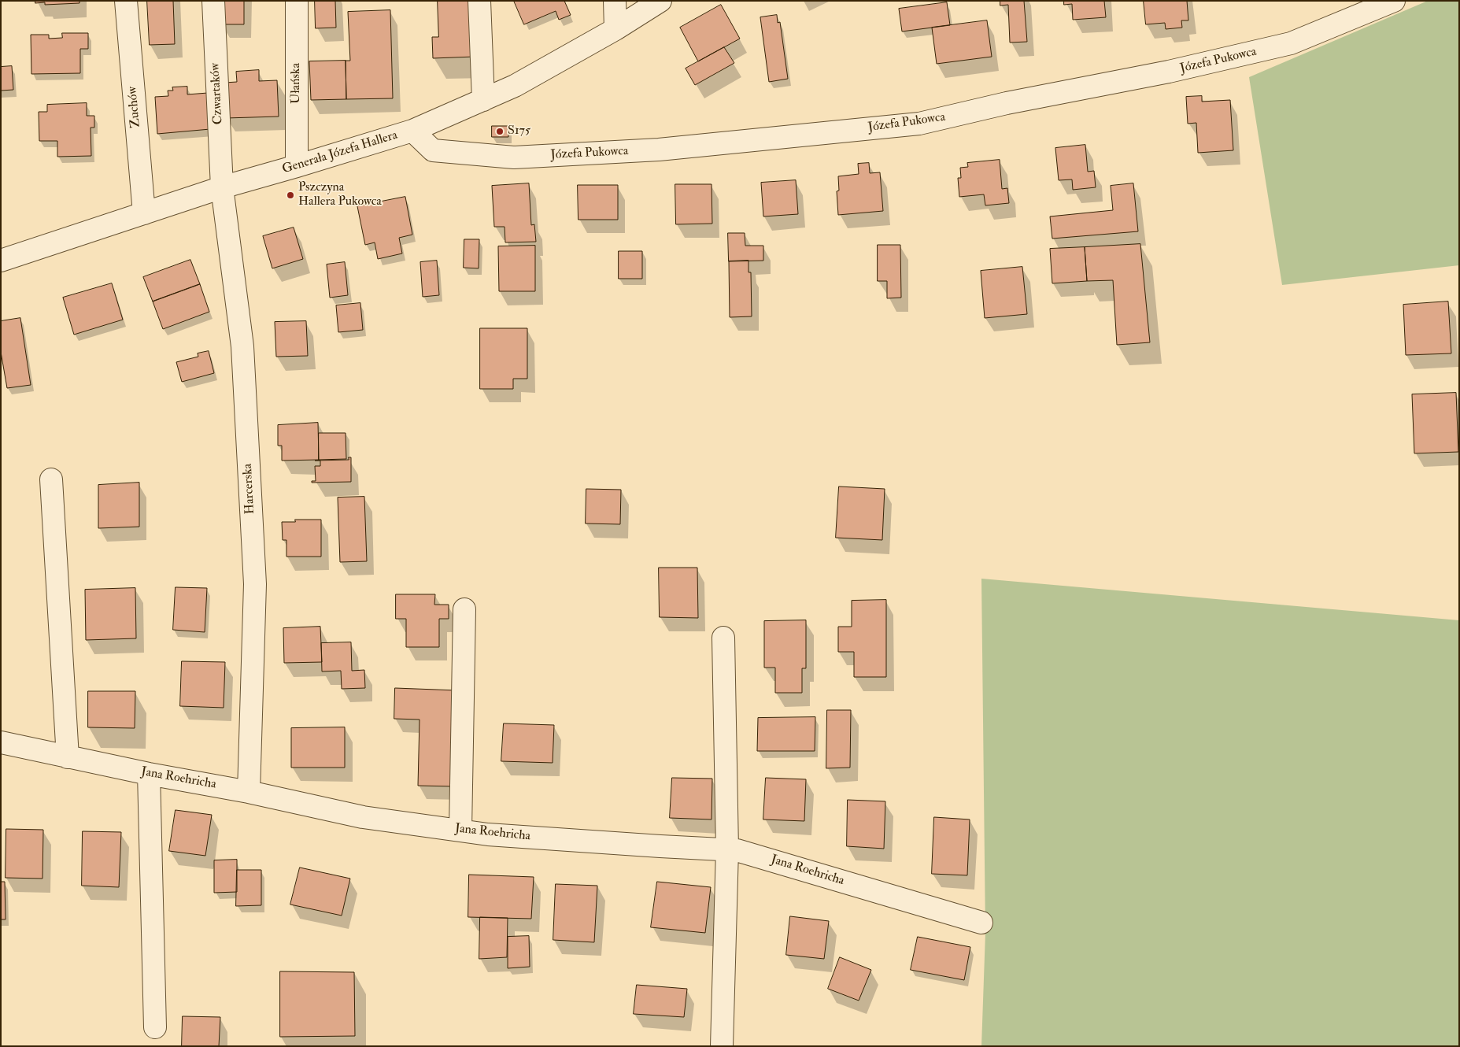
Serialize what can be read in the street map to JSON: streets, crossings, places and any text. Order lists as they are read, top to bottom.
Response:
{
  "streets": {
    "street": [
      "Józefa Pukowca",
      "Ułańska",
      "Czwartaków",
      "Zuchów",
      "Generała Józefa Hallera",
      "Harcerska",
      "Jana Roehricha"
    ]
  },
  "crossings": [
    ["Józefa Pukowca", "Generała Józefa Hallera"],
    ["Ułańska", "Generała Józefa Hallera"],
    ["Czwartaków", "Generała Józefa Hallera"],
    ["Czwartaków", "Harcerska"],
    ["Zuchów", "Generała Józefa Hallera"],
    ["Generała Józefa Hallera", "Harcerska"],
    ["Harcerska", "Jana Roehricha"]
  ],
  "places": ["S175", "Pszczyna Hallera Pukowca"]
}
